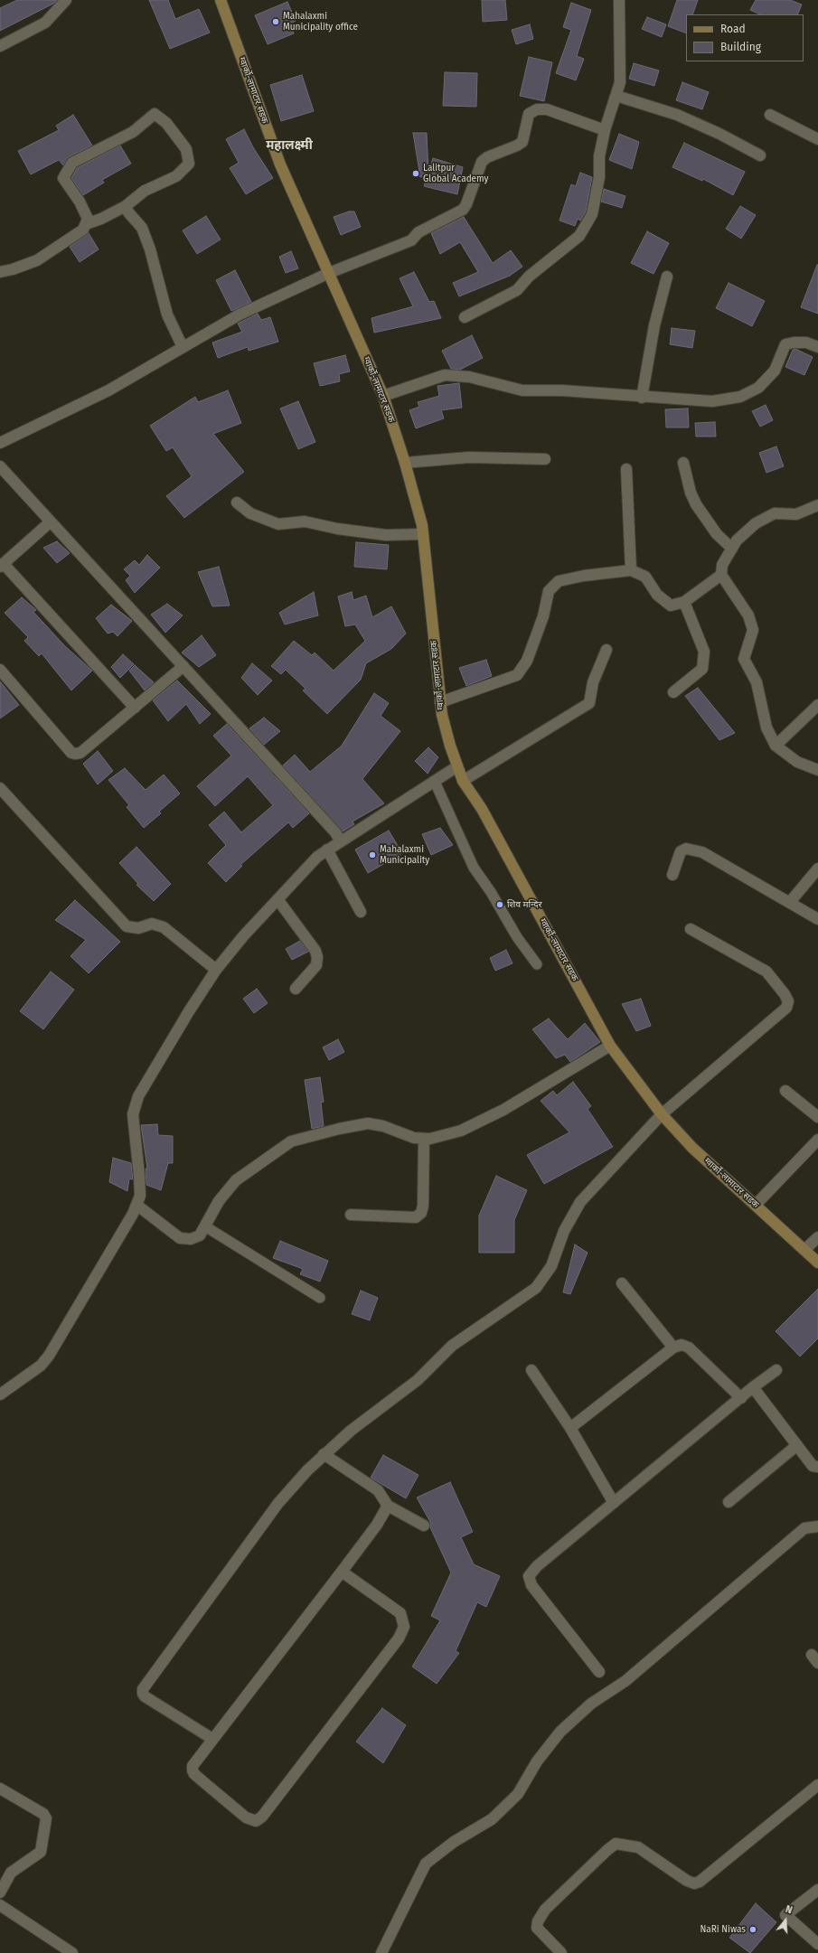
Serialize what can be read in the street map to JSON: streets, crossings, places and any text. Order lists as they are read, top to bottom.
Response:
{
  "streets": {
    "main road": ["ग्वार्को-लामाटार सडक"]
  },
  "districts": ["महालक्ष्मी"],
  "places": [
    "Mahalaxmi Municipality office",
    "Lalitpur Global Academy",
    "Mahalaxmi Municipality",
    "शिव मन्दिर",
    "NaRi Niwas"
  ],
  "legend": ["Road", "Building"],
  "north": "top"
}
